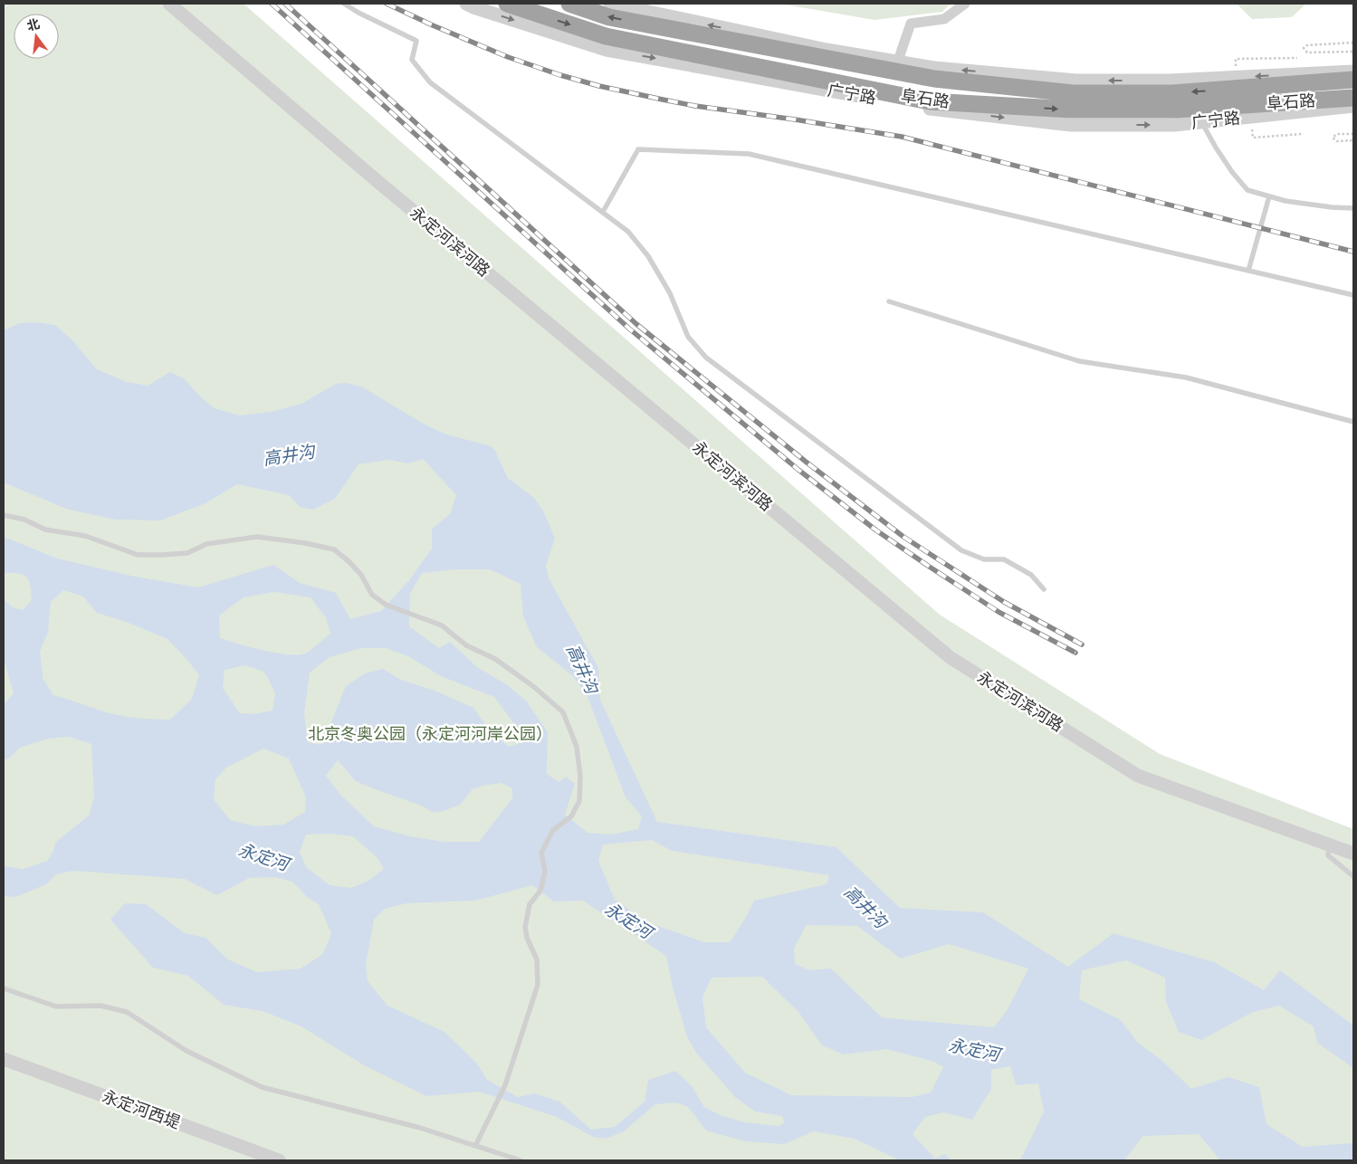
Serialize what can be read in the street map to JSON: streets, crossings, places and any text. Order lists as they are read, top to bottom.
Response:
{
  "streets": {
    "highway": ["阜石路"],
    "street": ["广宁路", "永定河滨河路", "永定河西堤"]
  },
  "water": ["高井沟", "永定河"],
  "parks": ["北京冬奥公园（永定河河岸公园）"],
  "north": "top"
}
